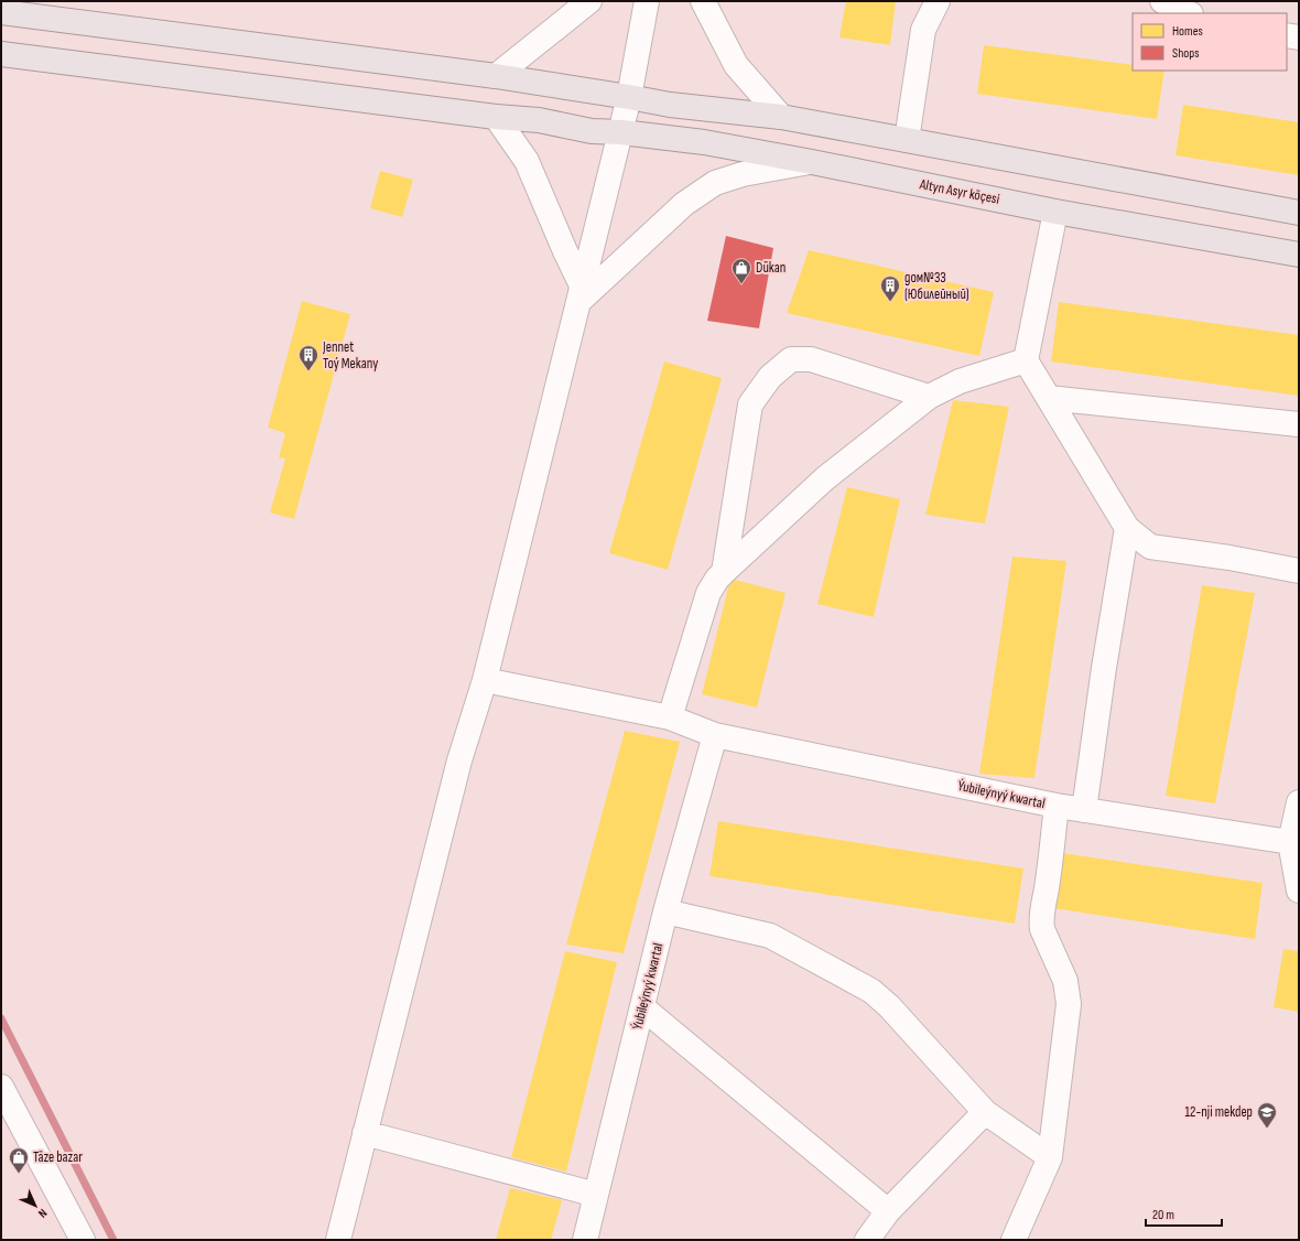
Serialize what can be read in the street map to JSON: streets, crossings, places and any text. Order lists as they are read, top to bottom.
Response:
{
  "streets": {
    "main road": ["Altyn Asyr köçesi"],
    "street": ["Ýubileýnyý kwartal"]
  },
  "places": {
    "shop": ["Dükan", "Täze bazar"],
    "building": ["дом№33 (Юбилейный)", "Jennet Toý Mekany"],
    "school or university": ["12-nji mekdep"]
  },
  "legend": ["Homes", "Shops"],
  "scale_bar": "20 m",
  "north": "bottom right"
}
